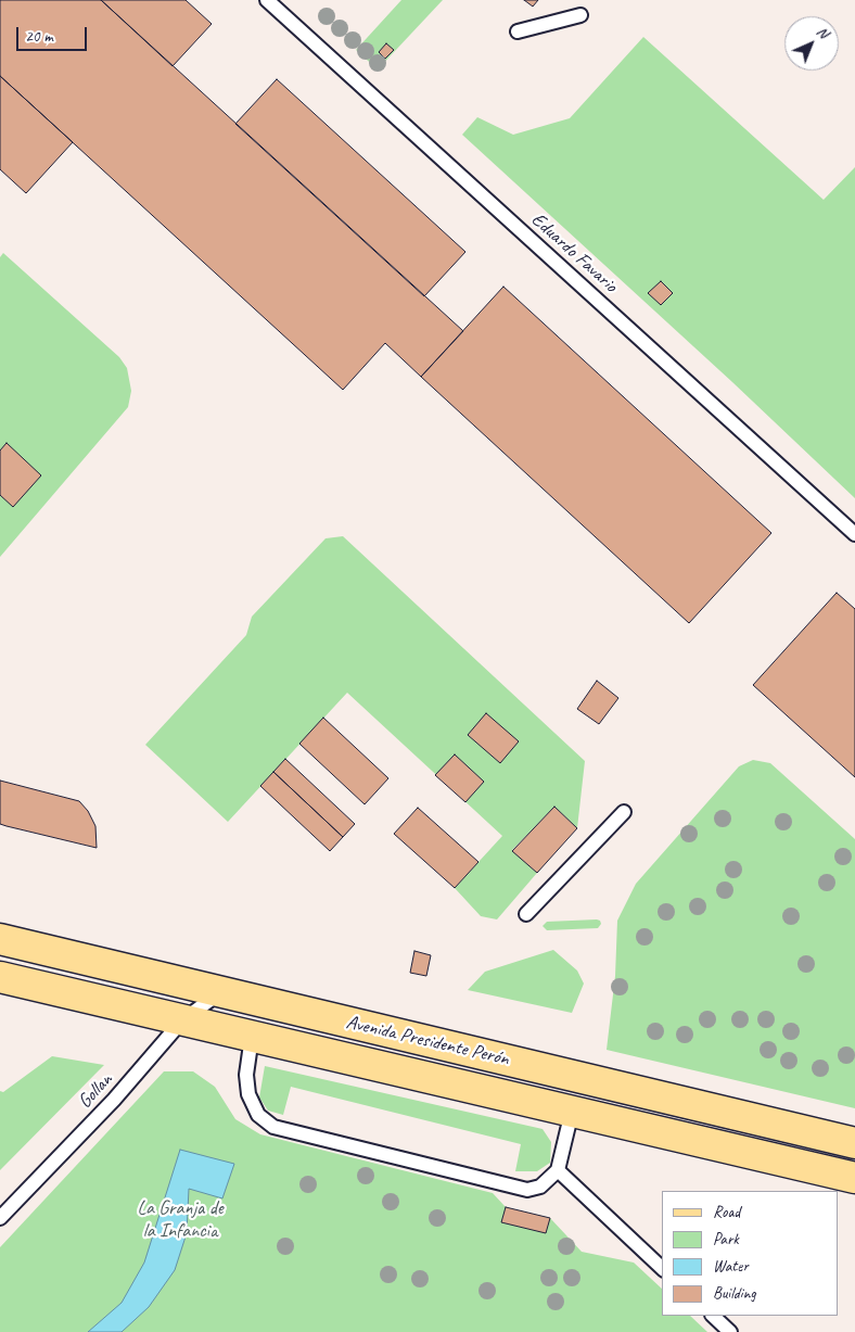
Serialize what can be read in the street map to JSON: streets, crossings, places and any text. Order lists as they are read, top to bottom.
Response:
{
  "streets": {
    "main road": ["Avenida Presidente Perón"],
    "lane": ["Eduardo Favario", "Gollan"]
  },
  "crossings": [
    ["Avenida Presidente Perón", "Gollan"]
  ],
  "parks": ["La Granja de la Infancia"],
  "legend": [
    "Road",
    "Park",
    "Water",
    "Building"
  ],
  "scale_bar": "20 m",
  "north": "top right"
}
